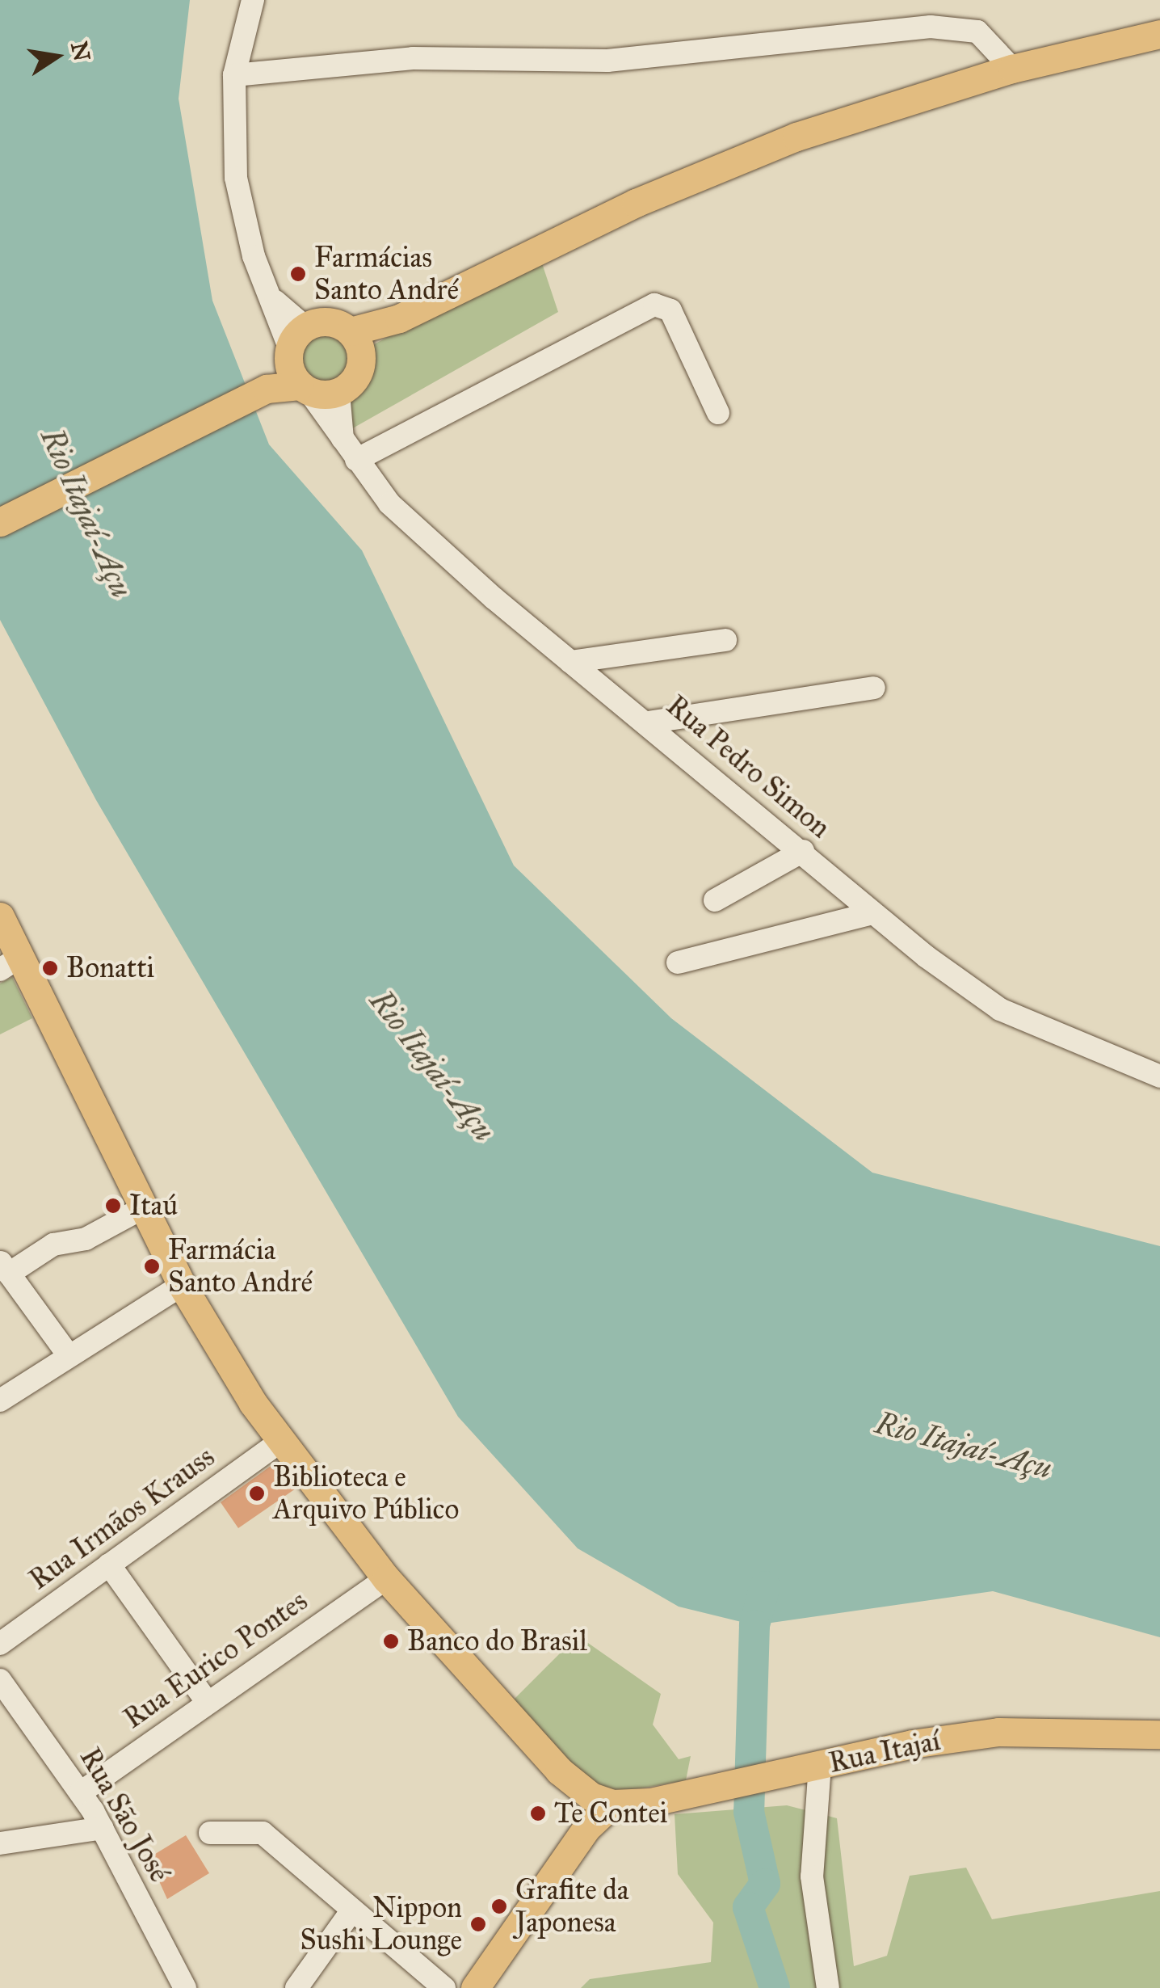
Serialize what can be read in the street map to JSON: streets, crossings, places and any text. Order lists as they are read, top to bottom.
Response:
{
  "streets": {
    "main road": ["Rua Itajaí"],
    "street": [
      "Rua Pedro Simon",
      "Rua Irmãos Krauss",
      "Rua Eurico Pontes",
      "Rua São José"
    ]
  },
  "crossings": [
    ["Rua Eurico Pontes", "Rua São José"]
  ],
  "water": ["Rio Itajaí-Açu"],
  "places": [
    "Farmácias Santo André",
    "Bonatti",
    "Itaú",
    "Farmácia Santo André",
    "Biblioteca e Arquivo Público",
    "Banco do Brasil",
    "Te Contei",
    "Grafite da Japonesa",
    "Nippon Sushi Lounge"
  ],
  "north": "right"
}
